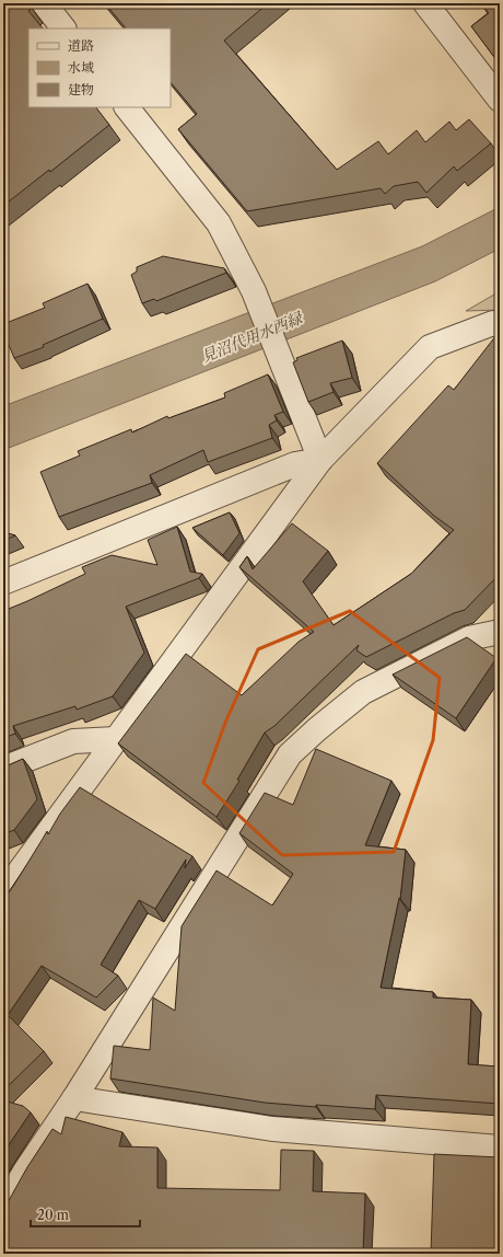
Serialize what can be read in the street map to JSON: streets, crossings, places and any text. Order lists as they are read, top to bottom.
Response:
{
  "water": ["見沼代用水西緑"],
  "legend": ["道路", "水域", "建物"],
  "scale_bar": "20 m"
}
